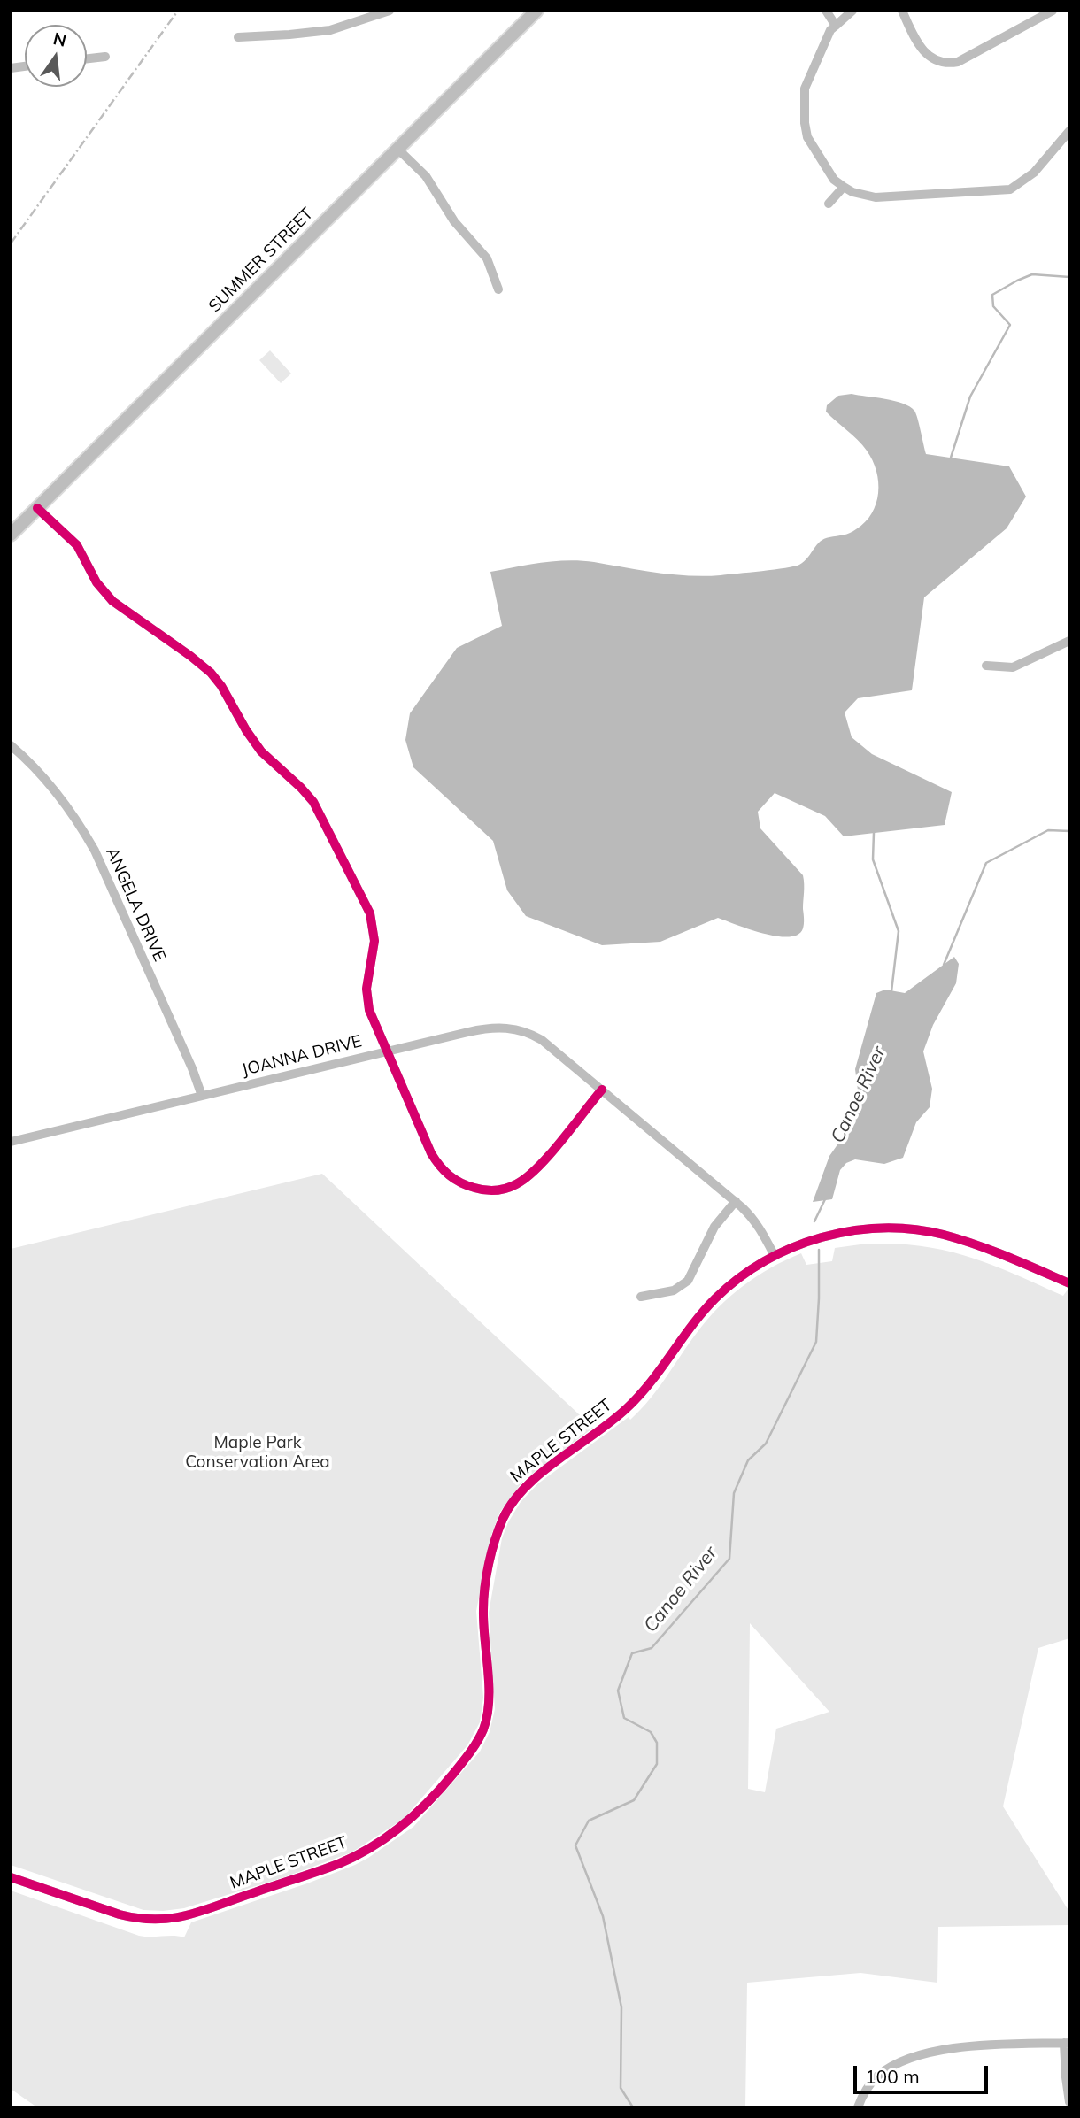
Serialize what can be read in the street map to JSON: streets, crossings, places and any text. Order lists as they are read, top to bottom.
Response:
{
  "streets": {
    "main road": ["SUMMER STREET"],
    "street": ["ANGELA DRIVE", "JOANNA DRIVE", "MAPLE STREET"]
  },
  "crossings": [
    ["ANGELA DRIVE", "JOANNA DRIVE"],
    ["JOANNA DRIVE", "MAPLE STREET"]
  ],
  "water": ["Canoe River"],
  "parks": ["Maple Park Conservation Area"],
  "scale_bar": "100 m",
  "north": "top"
}
